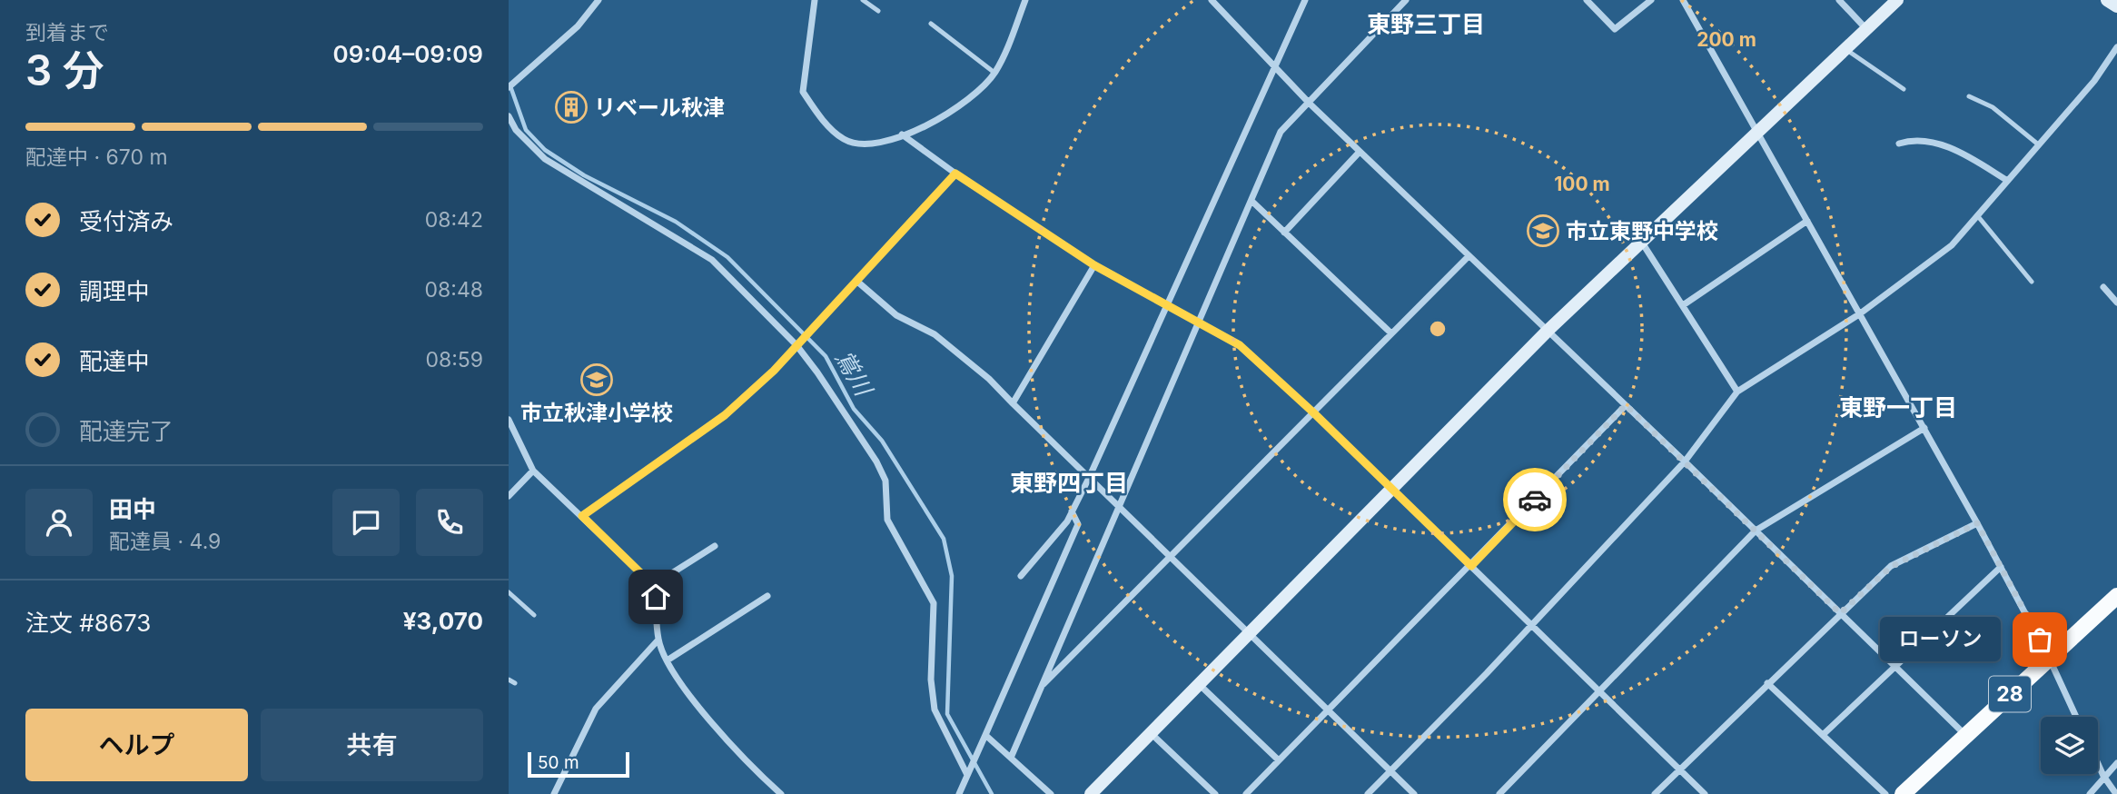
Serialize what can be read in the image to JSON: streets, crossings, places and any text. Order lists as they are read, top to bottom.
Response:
{
  "streets": {
    "main road": ["28"]
  },
  "districts": ["東野三丁目", "東野一丁目", "東野四丁目"],
  "water": ["鴬川"],
  "places": {
    "building": ["リベール秋津"],
    "school or university": ["市立東野中学校", "市立秋津小学校"],
    "other": ["ローソン"]
  },
  "scale_bar": "50 m",
  "page": {
    "heading": ["3 分", "到着まで", "09:04–09:09"],
    "panel": [
      "田中",
      "配達員 · 4.9",
      "注文 #8673",
      "¥3,070"
    ],
    "bar": "配達中 · 670 m",
    "list": [
      ["受付済み", "08:42"],
      ["調理中", "08:48"],
      ["配達中", "08:59"],
      "配達完了"
    ],
    "bubble": "ローソン",
    "buttons": ["ヘルプ", "共有"],
    "scale": "50 m"
  },
  "rings": ["200 m", "100 m"]
}
